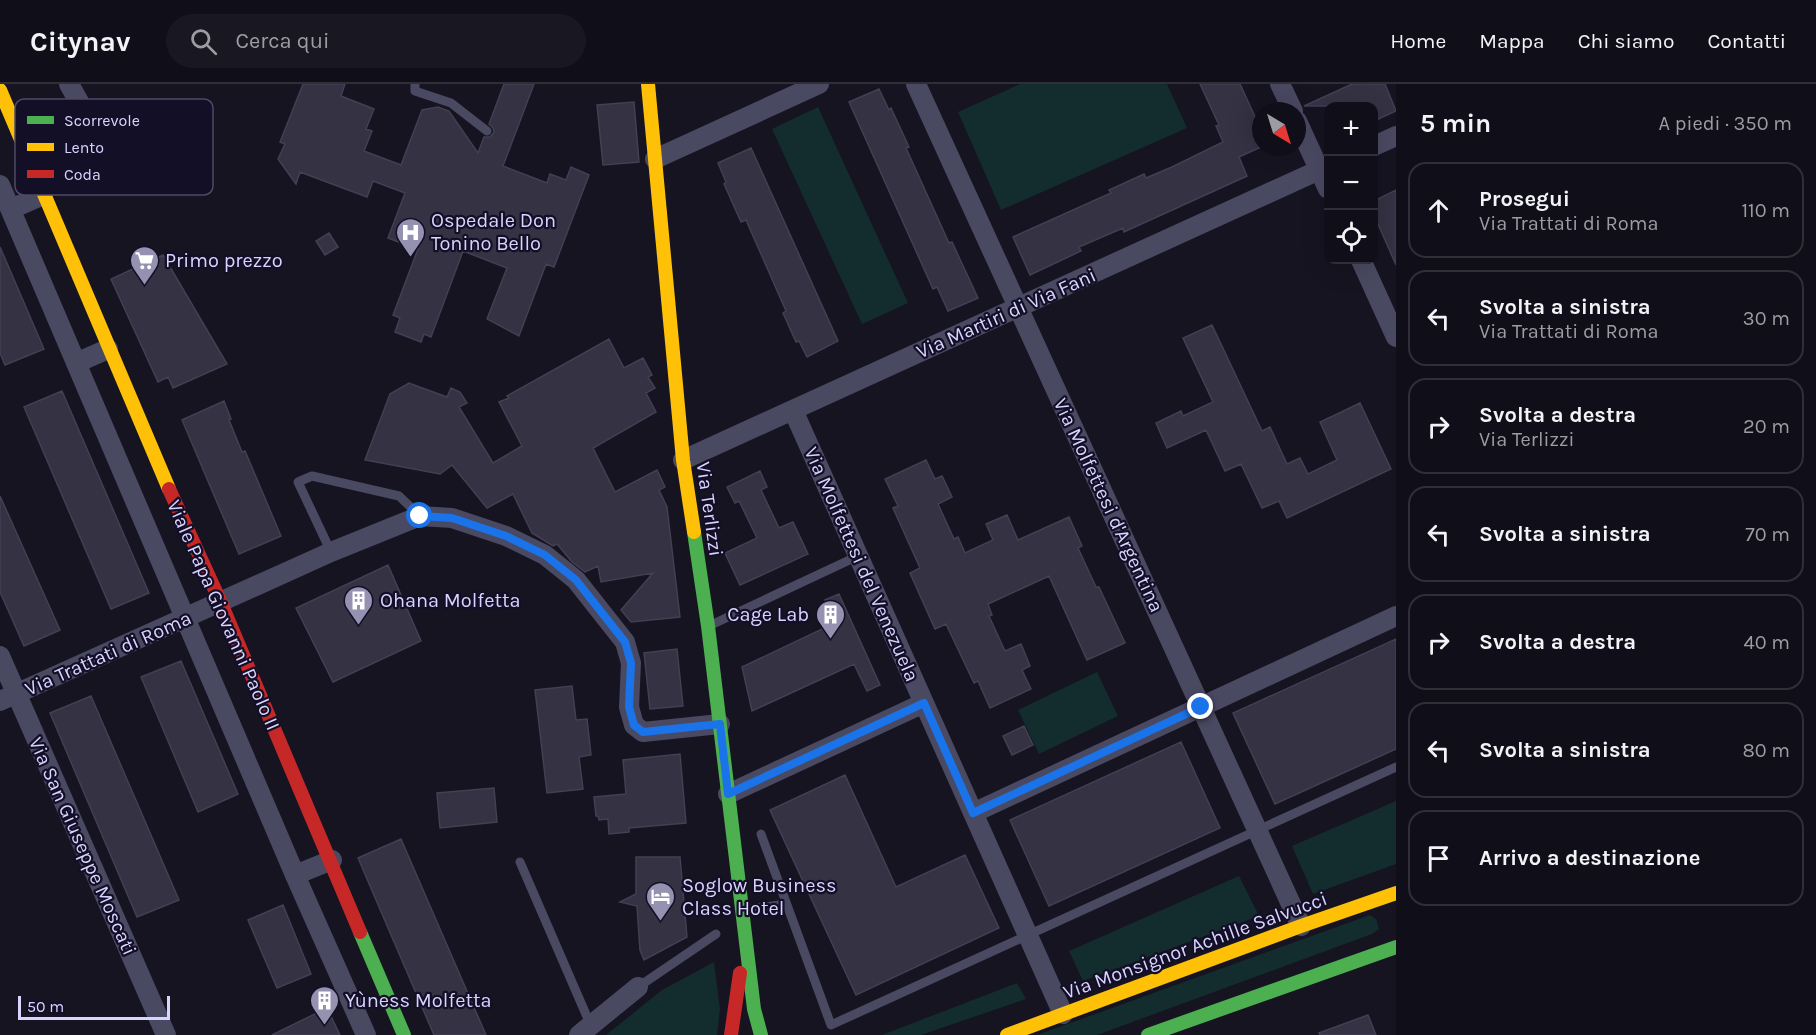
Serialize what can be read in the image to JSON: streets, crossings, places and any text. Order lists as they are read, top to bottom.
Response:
{
  "streets": {
    "main road": ["Via Terlizzi", "Viale Papa Giovanni Paolo II", "Via Monsignor Achille Salvucci"],
    "street": [
      "Via Martiri di Via Fani",
      "Via Molfettesi d'Argentina",
      "Via Molfettesi del Venezuela",
      "Via Trattati di Roma",
      "Via San Giuseppe Moscati"
    ]
  },
  "crossings": [
    ["Via Martiri di Via Fani", "Via Molfettesi d'Argentina"],
    ["Via Martiri di Via Fani", "Via Terlizzi"],
    ["Via Martiri di Via Fani", "Via Molfettesi del Venezuela"],
    ["Via Molfettesi d'Argentina", "Via Monsignor Achille Salvucci"],
    ["Via Terlizzi", "Via Trattati di Roma"],
    ["Via Molfettesi del Venezuela", "Via Monsignor Achille Salvucci"],
    ["Viale Papa Giovanni Paolo II", "Via Trattati di Roma"],
    ["Via Trattati di Roma", "Via San Giuseppe Moscati"]
  ],
  "places": {
    "hospital": ["Ospedale Don Tonino Bello"],
    "supermarket": ["Primo prezzo"],
    "building": ["Ohana Molfetta", "Cage Lab", "Yùness Molfetta"],
    "hotel": ["Soglow Business Class Hotel"]
  },
  "legend": ["Scorrevole", "Lento", "Coda"],
  "scale_bar": "50 m",
  "north": "bottom right",
  "page": {
    "header": "Citynav",
    "search": "Cerca qui",
    "nav": [
      "Home",
      "Mappa",
      "Chi siamo",
      "Contatti"
    ],
    "heading": ["5 min", "A piedi · 350 m"],
    "map_buttons": ["+", "−"],
    "list": [
      ["Prosegui", "Via Trattati di Roma", "110 m"],
      ["Svolta a sinistra", "Via Trattati di Roma", "30 m"],
      ["Svolta a destra", "Via Terlizzi", "20 m"],
      ["Svolta a sinistra", "70 m"],
      ["Svolta a destra", "40 m"],
      ["Svolta a sinistra", "80 m"],
      "Arrivo a destinazione"
    ],
    "scale": "50 m"
  }
}
